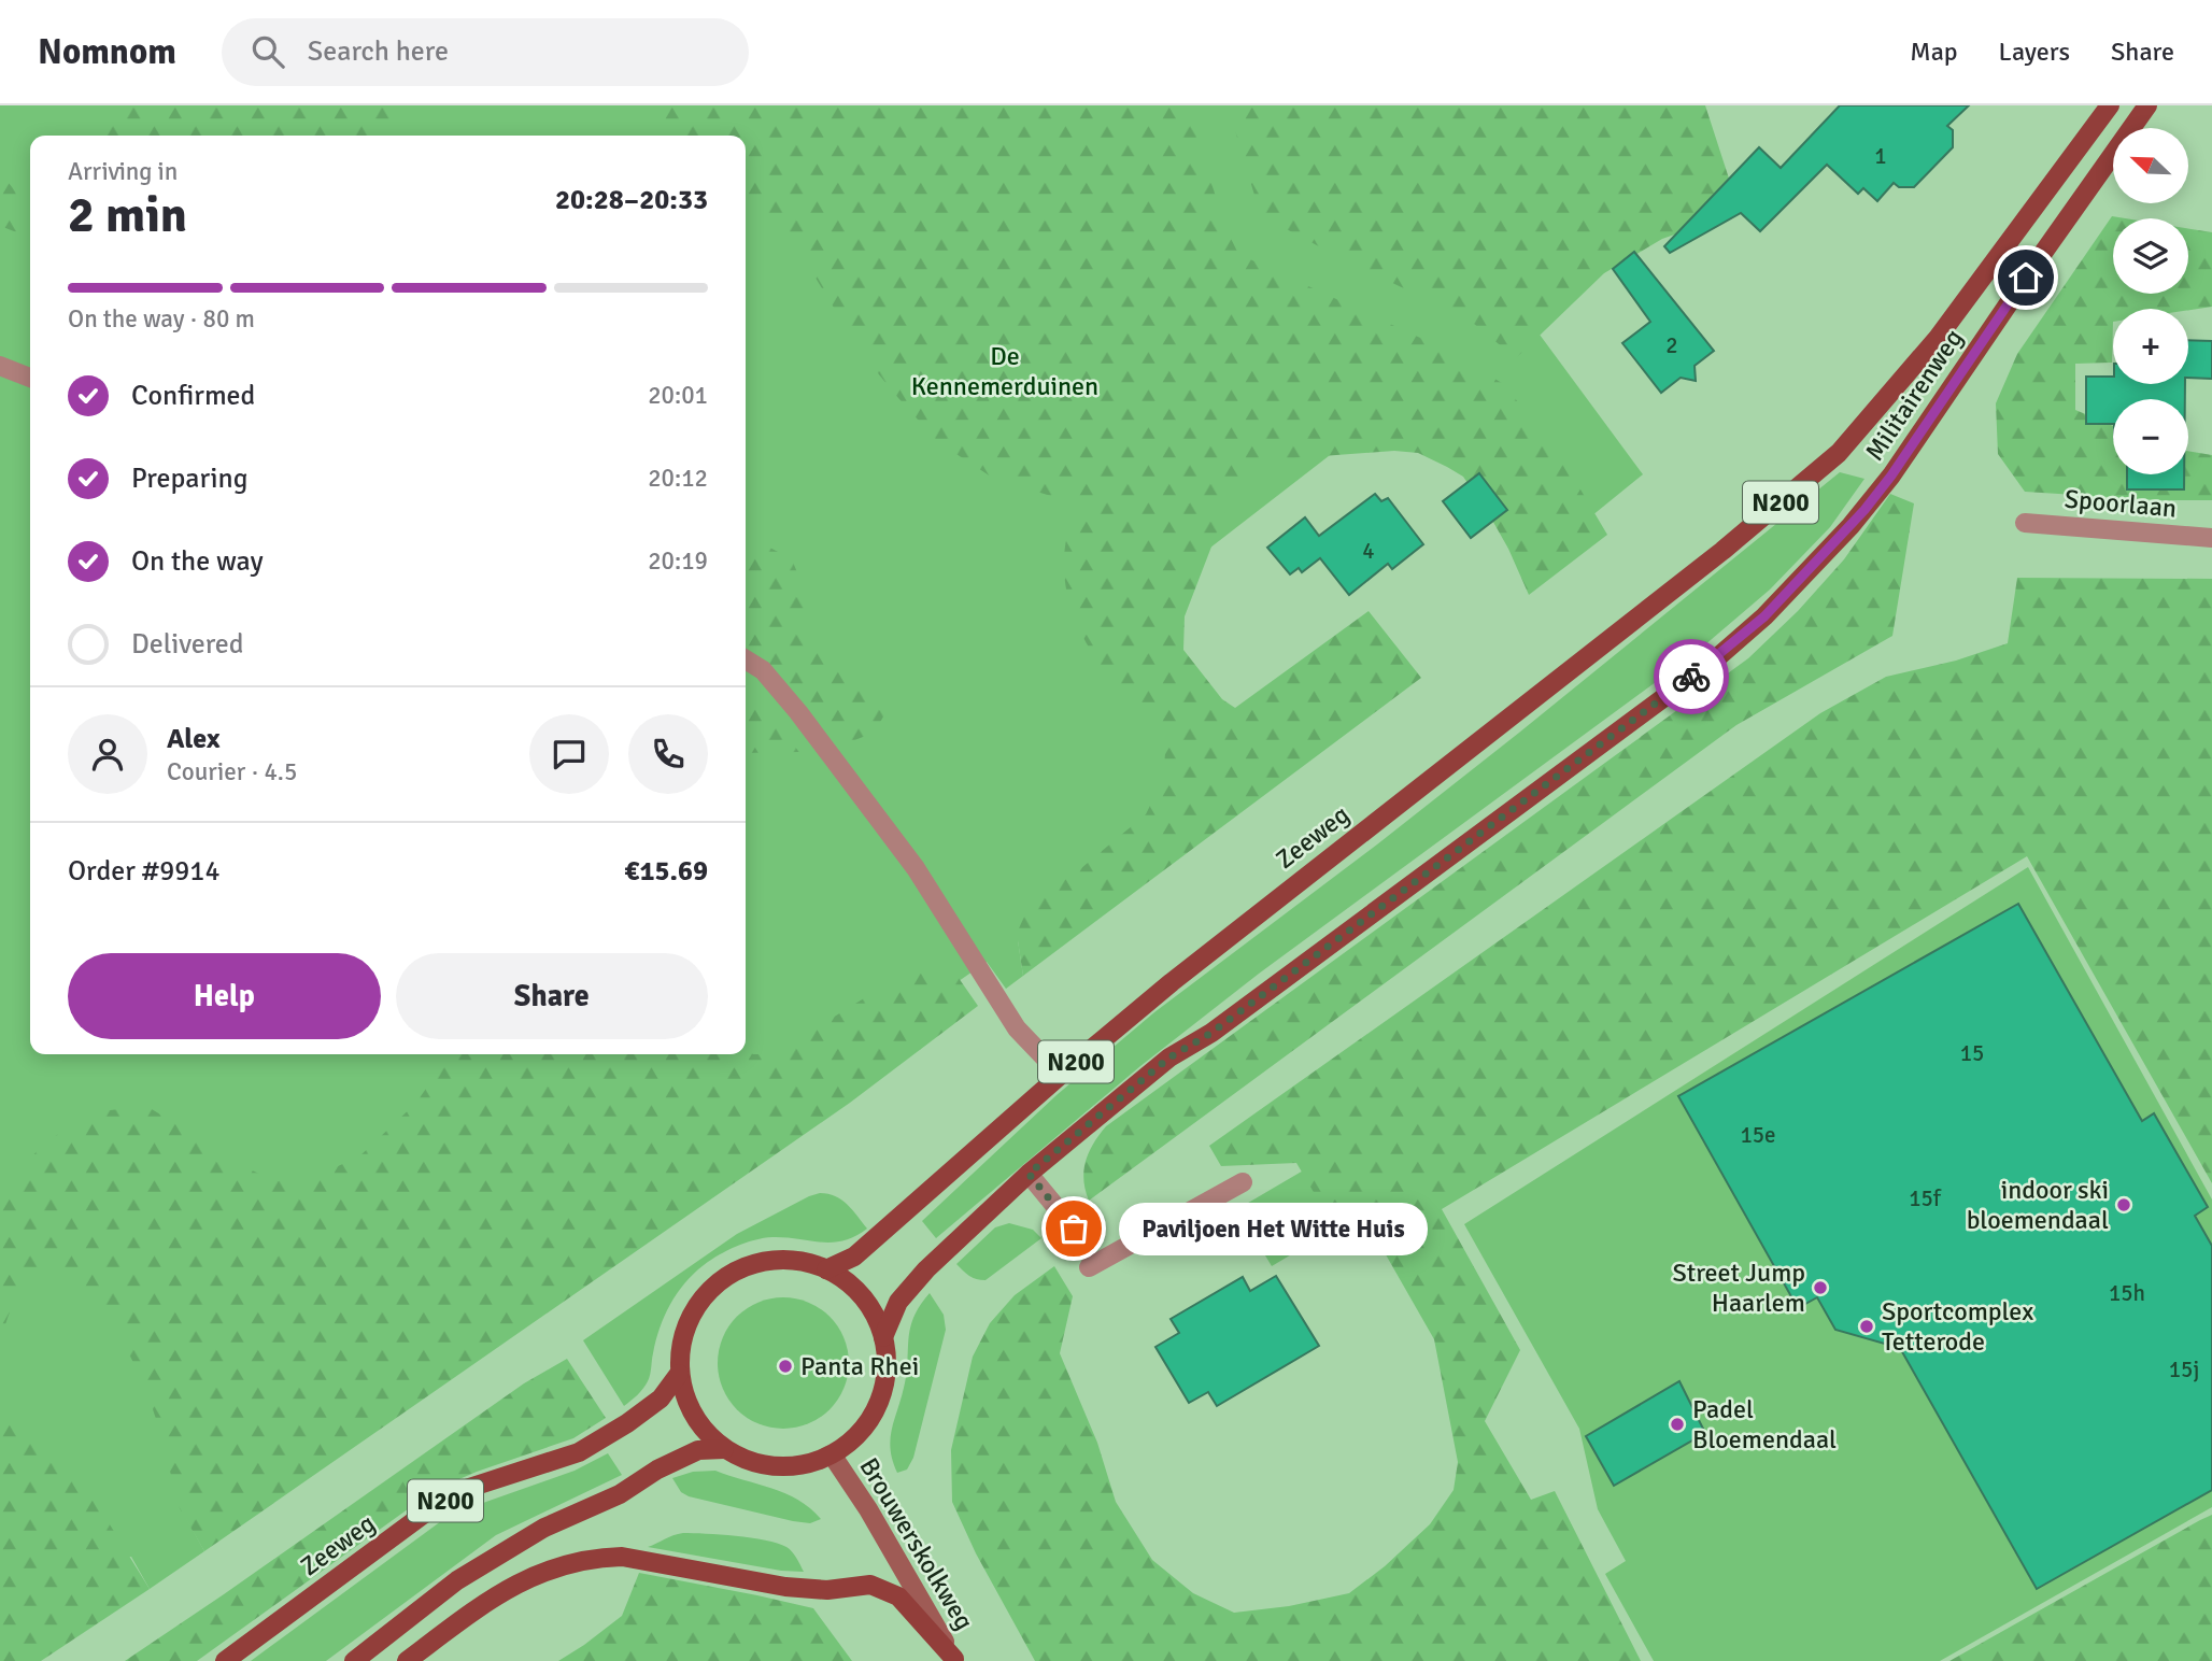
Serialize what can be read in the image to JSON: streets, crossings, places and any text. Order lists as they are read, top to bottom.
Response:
{
  "streets": {
    "main road": [
      "Militairenweg",
      "N200",
      "Zeeweg",
      "Brouwerskolkweg"
    ],
    "street": ["Spoorlaan"]
  },
  "crossings": [
    ["Militairenweg", "N200"],
    ["Militairenweg", "Zeeweg"],
    ["N200", "Zeeweg"],
    ["N200", "Brouwerskolkweg"],
    ["Zeeweg", "Brouwerskolkweg"]
  ],
  "parks": ["De Kennemerduinen"],
  "places": [
    "indoor ski bloemendaal",
    "Paviljoen Het Witte Huis",
    "Street Jump Haarlem",
    "Sportcomplex Tetterode",
    "Panta Rhei",
    "Padel Bloemendaal"
  ],
  "house_numbers": [
    "1",
    "2",
    "4",
    "15",
    "15e",
    "15f",
    "15h",
    "15j"
  ],
  "north": "top left",
  "page": {
    "header": "Nomnom",
    "search": "Search here",
    "nav": ["Map", "Layers", "Share"],
    "map_buttons": ["+", "−"],
    "heading": ["2 min", "Arriving in", "20:28–20:33"],
    "panel": [
      "Alex",
      "Courier · 4.5",
      "Order #9914",
      "€15.69"
    ],
    "bar": "On the way · 80 m",
    "list": [
      ["Confirmed", "20:01"],
      ["Preparing", "20:12"],
      ["On the way", "20:19"],
      "Delivered"
    ],
    "buttons": ["Help", "Share"],
    "bubble": "Paviljoen Het Witte Huis"
  }
}
